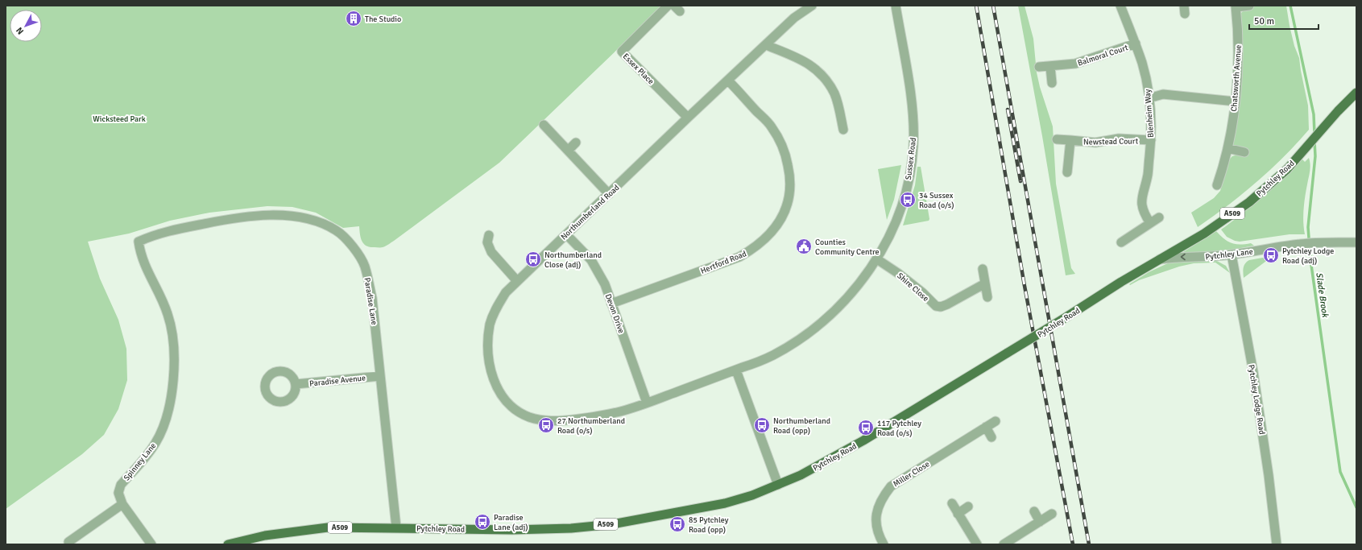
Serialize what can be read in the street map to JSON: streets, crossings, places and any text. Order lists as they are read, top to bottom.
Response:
{
  "streets": {
    "main road": ["Pytchley Road", "A509"],
    "street": [
      "Balmoral Court",
      "Essex Place",
      "Chatsworth Avenue",
      "Blenheim Way",
      "Newstead Court",
      "Sussex Road",
      "Northumberland Road",
      "Pytchley Lane",
      "Hertford Road",
      "Shire Close",
      "Paradise Lane",
      "Devon Drive",
      "Paradise Avenue",
      "Pytchley Lodge Road",
      "Spinney Lane",
      "Miller Close"
    ]
  },
  "crossings": [
    ["Balmoral Court", "Blenheim Way"],
    ["Essex Place", "Northumberland Road"],
    ["Blenheim Way", "Newstead Court"],
    ["Sussex Road", "Northumberland Road"],
    ["Sussex Road", "Shire Close"],
    ["Pytchley Road", "Pytchley Lane"],
    ["Pytchley Road", "Paradise Lane"],
    ["Northumberland Road", "Hertford Road"],
    ["Northumberland Road", "Devon Drive"],
    ["Pytchley Lane", "Pytchley Lodge Road"],
    ["Hertford Road", "Devon Drive"],
    ["Paradise Lane", "Paradise Avenue"],
    ["Paradise Lane", "Spinney Lane"]
  ],
  "one_way": ["Pytchley Lane"],
  "water": ["Slade Brook"],
  "parks": ["Wicksteed Park"],
  "places": {
    "building": ["The Studio"],
    "bus stop": [
      "34 Sussex Road (o/s)",
      "Pytchley Lodge Road (adj)",
      "Northumberland Close (adj)",
      "27 Northumberland Road (o/s)",
      "Northumberland Road (opp)",
      "117 Pytchley Road (o/s)",
      "Paradise Lane (adj)",
      "85 Pytchley Road (opp)"
    ],
    "public building": ["Counties Community Centre"]
  },
  "scale_bar": "50 m",
  "north": "bottom left"
}
